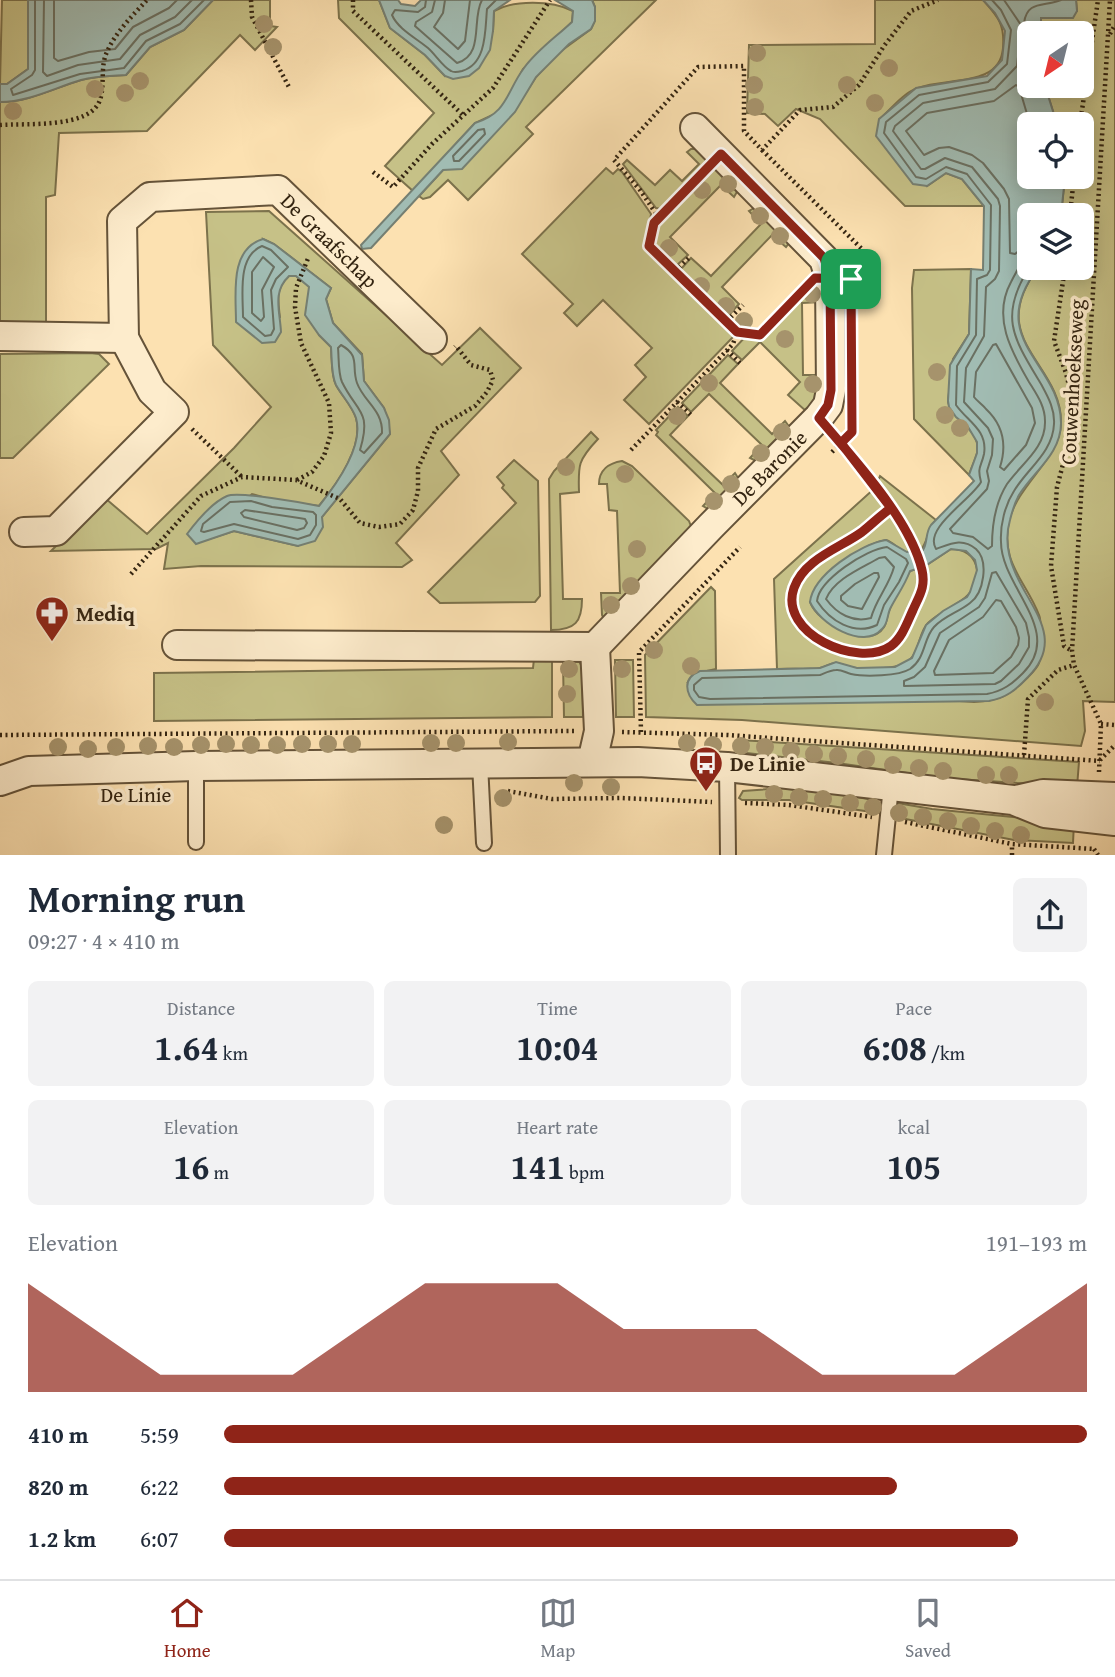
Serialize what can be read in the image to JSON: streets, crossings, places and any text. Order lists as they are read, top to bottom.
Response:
{
  "streets": {
    "street": ["De Graafschap", "De Baronie", "De Linie"],
    "path": ["Couwenhoekseweg"]
  },
  "places": {
    "pharmacy": ["Mediq"],
    "bus stop": ["De Linie"]
  },
  "north": "bottom left",
  "page": {
    "heading": ["Morning run", "09:27 · 4 × 410 m"],
    "stats": [
      ["Distance", "1.64 km"],
      ["Time", "10:04"],
      ["Pace", "6:08 /km"],
      ["Elevation", "16 m"],
      ["Heart rate", "141 bpm"],
      ["kcal", "105"]
    ],
    "chart": ["Elevation", "191–193 m"],
    "list": [
      {
        "name": "410 m",
        "note": "5:59"
      },
      {
        "name": "820 m",
        "note": "6:22"
      },
      {
        "name": "1.2 km",
        "note": "6:07"
      }
    ],
    "tabs": ["Home", "Map", "Saved"]
  }
}
